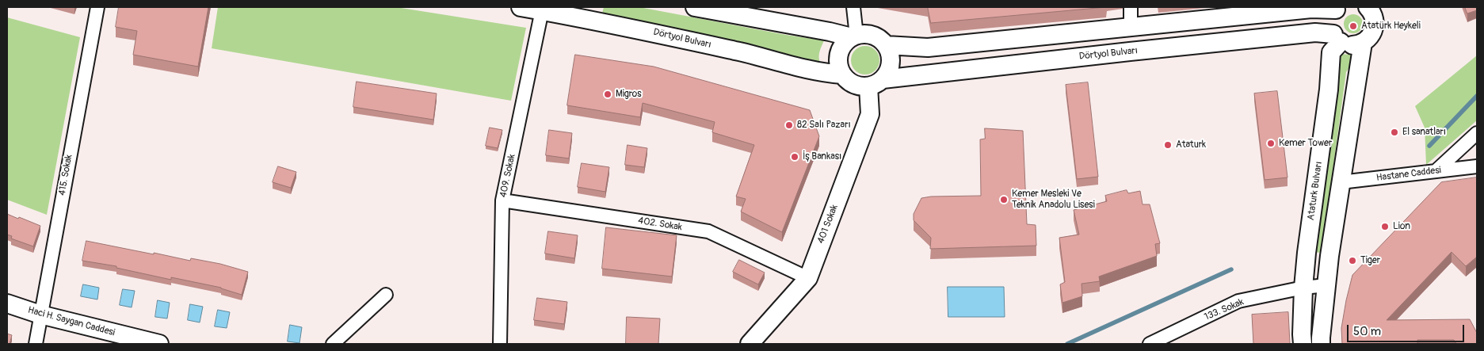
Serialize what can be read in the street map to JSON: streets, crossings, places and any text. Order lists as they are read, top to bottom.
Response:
{
  "streets": {
    "main road": [
      "Dörtyol Bulvarı",
      "Ataturk Bulvarı",
      "401 Sokak",
      "Haci H. Saygan Caddesi"
    ],
    "street": [
      "Hastane Caddesi",
      "415. Sokak",
      "409. Sokak",
      "402. Sokak",
      "133. Sokak"
    ]
  },
  "crossings": [
    ["Dörtyol Bulvarı", "409. Sokak"],
    ["Dörtyol Bulvarı", "Ataturk Bulvarı"],
    ["Dörtyol Bulvarı", "401 Sokak"],
    ["415. Sokak", "Haci H. Saygan Caddesi"],
    ["409. Sokak", "402. Sokak"],
    ["Ataturk Bulvarı", "133. Sokak"],
    ["402. Sokak", "401 Sokak"]
  ],
  "places": [
    "Atatürk Heykeli",
    "Migros",
    "82 Salı Pazarı",
    "El sanatları",
    "Kemer Tower",
    "Ataturk",
    "İş Bankası",
    "Kemer Mesleki Ve Teknik Anadolu Lisesi",
    "Lion",
    "Tiger"
  ],
  "scale_bar": "50 m"
}
